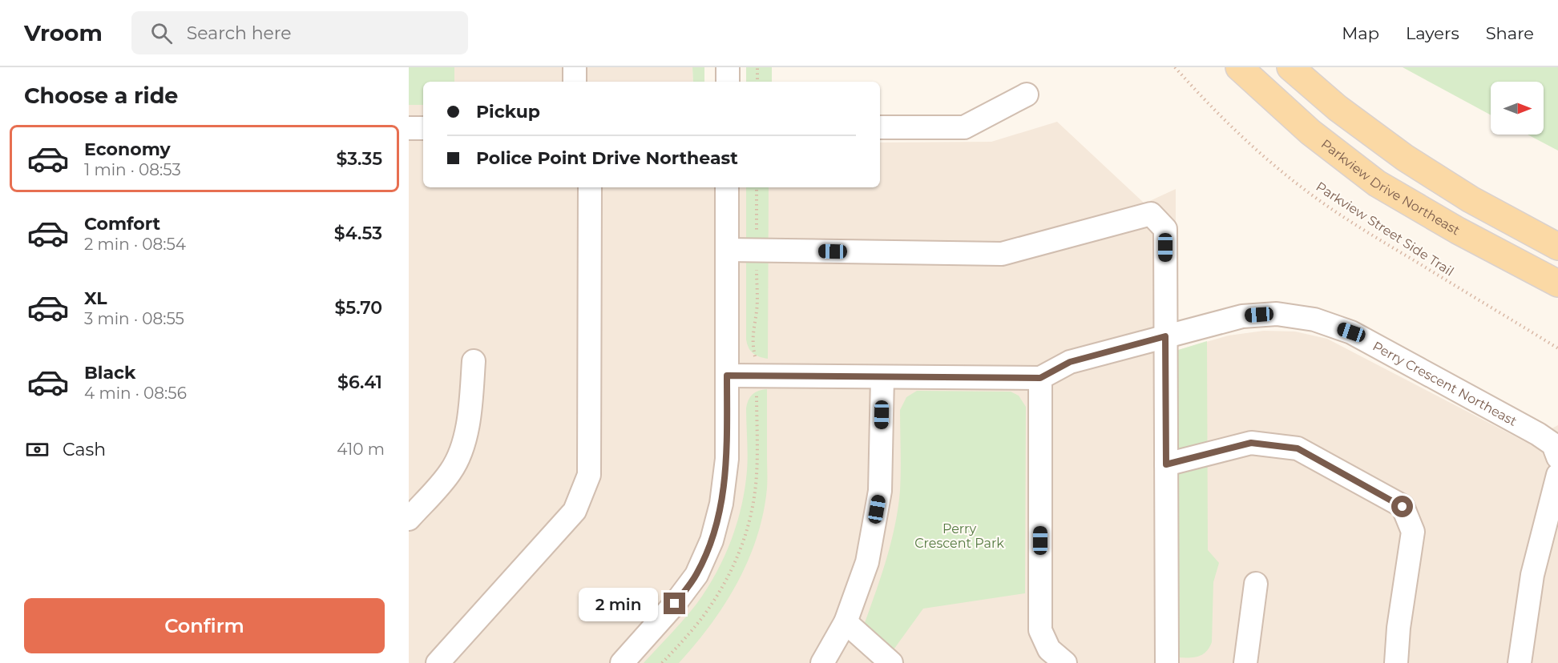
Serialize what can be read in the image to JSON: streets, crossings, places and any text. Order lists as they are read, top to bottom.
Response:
{
  "streets": {
    "main road": ["Parkview Drive Northeast"],
    "street": ["Perry Crescent Northeast"],
    "path": ["Parkview Street Side Trail"]
  },
  "parks": ["Perry Crescent Park"],
  "north": "right",
  "page": {
    "header": "Vroom",
    "search": "Search here",
    "nav": ["Map", "Layers", "Share"],
    "heading": "Choose a ride",
    "banner": ["Pickup", "Police Point Drive Northeast"],
    "list": [
      {
        "name": "Economy",
        "note": "1 min · 08:53",
        "value": "$3.35"
      },
      {
        "name": "Comfort",
        "note": "2 min · 08:54",
        "value": "$4.53"
      },
      {
        "name": "XL",
        "note": "3 min · 08:55",
        "value": "$5.70"
      },
      {
        "name": "Black",
        "note": "4 min · 08:56",
        "value": "$6.41"
      }
    ],
    "pay": ["Cash", "410 m"],
    "bubble": "2 min",
    "buttons": "Confirm"
  }
}
